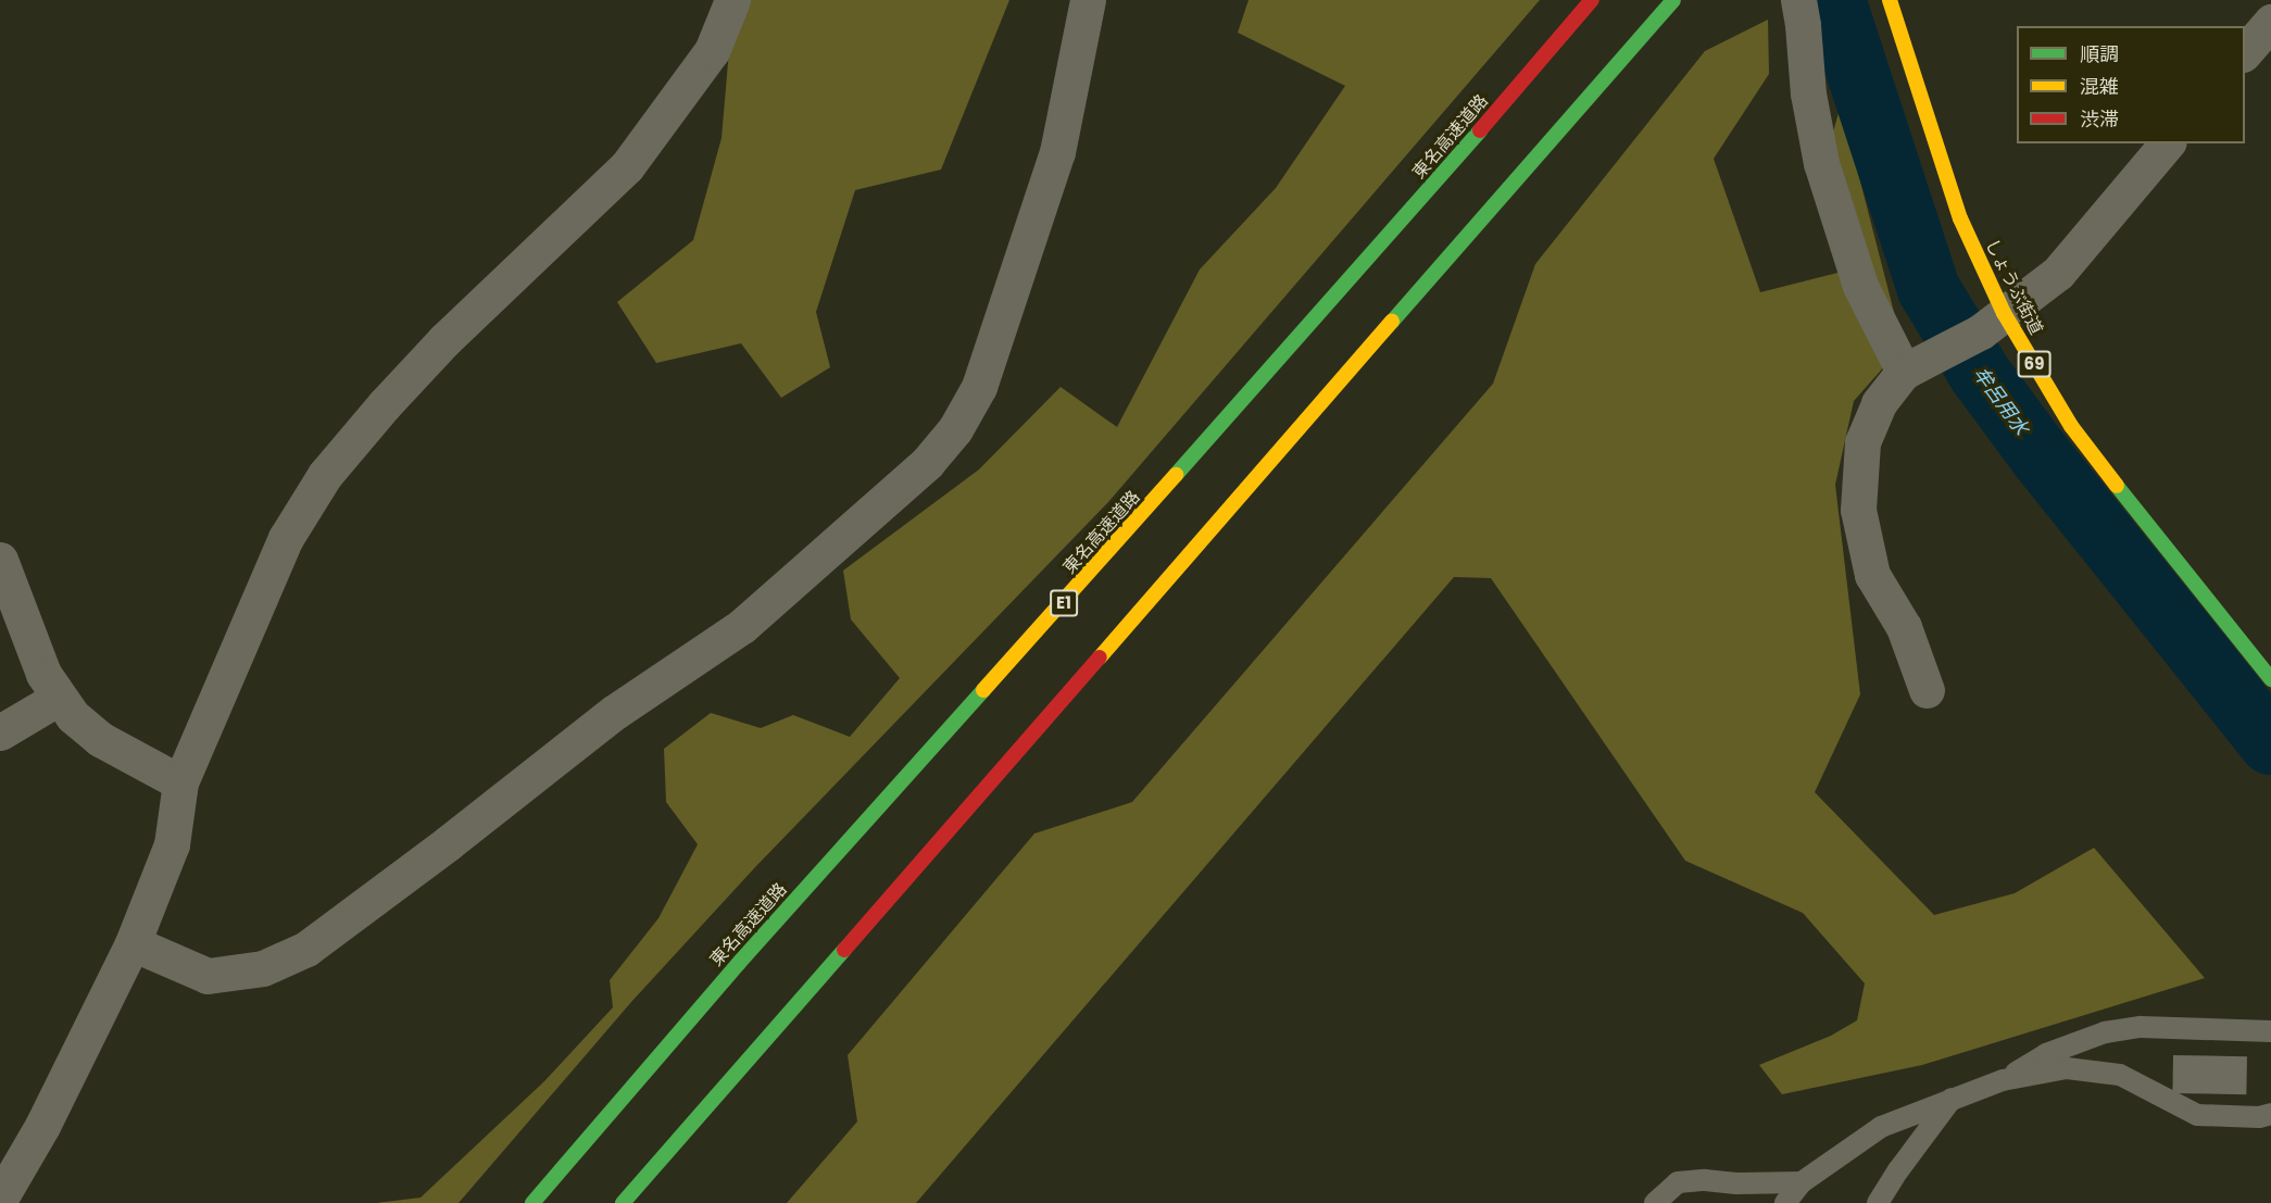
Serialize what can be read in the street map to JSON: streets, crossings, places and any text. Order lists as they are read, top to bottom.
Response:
{
  "streets": {
    "main road": [
      "東名高速道路",
      "しょうぶ街道",
      "69",
      "E1"
    ]
  },
  "water": ["牟呂用水"],
  "legend": ["順調", "混雑", "渋滞"]
}
